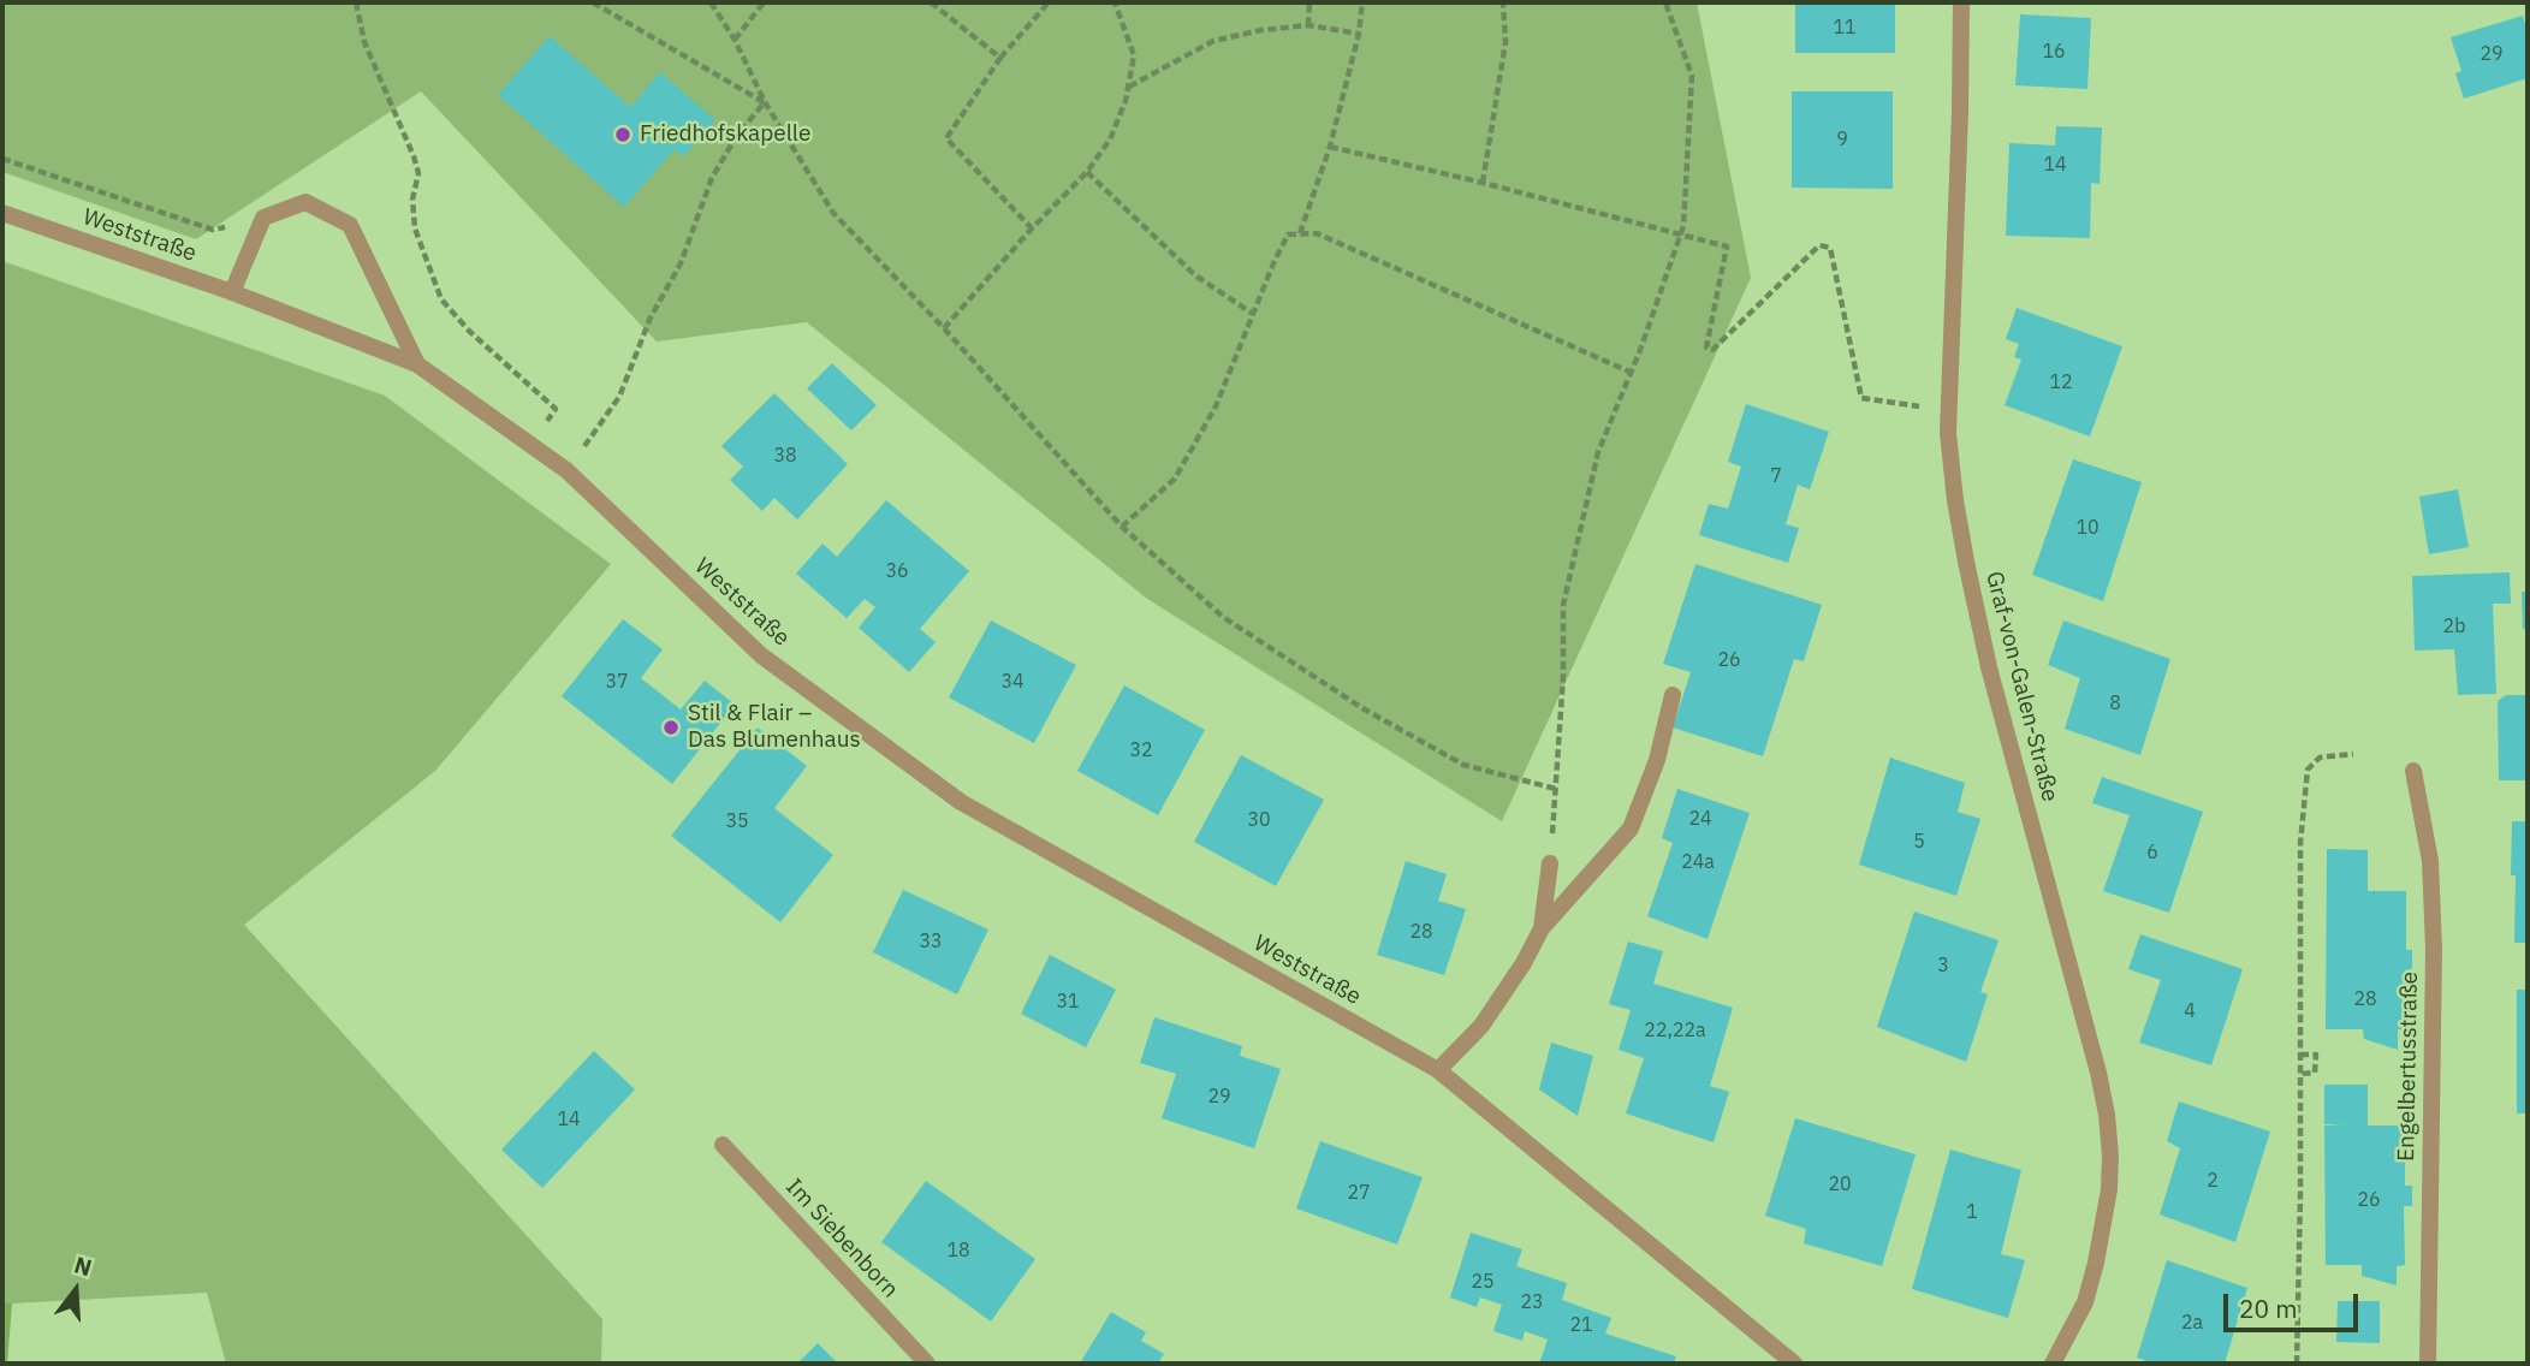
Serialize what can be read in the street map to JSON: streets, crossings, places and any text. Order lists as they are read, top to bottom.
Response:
{
  "streets": {
    "street": [
      "Weststraße",
      "Graf-von-Galen-Straße",
      "Engelbertusstraße",
      "Im Siebenborn"
    ]
  },
  "places": ["Friedhofskapelle", "Stil & Flair – Das Blumenhaus"],
  "house_numbers": [
    "11",
    "16",
    "29",
    "9",
    "14",
    "12",
    "38",
    "7",
    "10",
    "36",
    "2b",
    "26",
    "37",
    "34",
    "8",
    "32",
    "24",
    "30",
    "35",
    "5",
    "6",
    "24a",
    "28",
    "33",
    "3",
    "28",
    "31",
    "4",
    "22,22a",
    "29",
    "14",
    "2",
    "20",
    "27",
    "26",
    "1",
    "18",
    "25",
    "23",
    "2a",
    "21"
  ],
  "scale_bar": "20 m",
  "north": "top"
}
